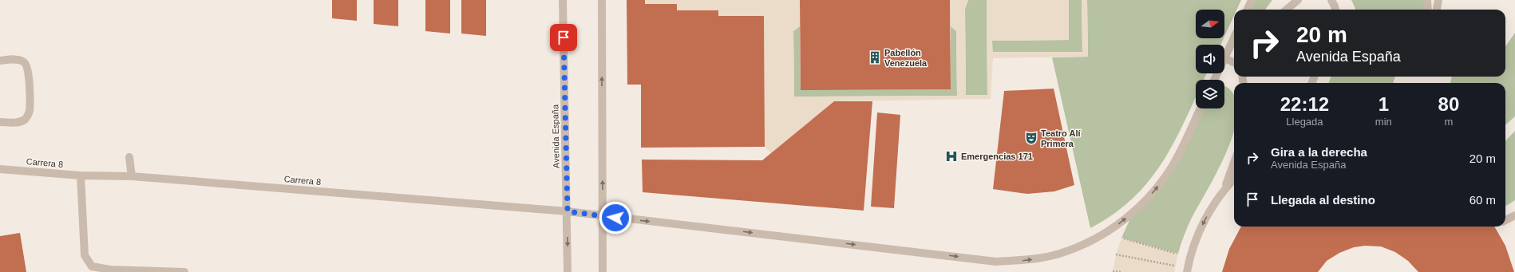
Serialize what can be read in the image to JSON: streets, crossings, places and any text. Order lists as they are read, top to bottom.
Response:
{
  "streets": {
    "street": ["Avenida España", "Carrera 8"]
  },
  "crossings": [
    ["Avenida España", "Carrera 8"]
  ],
  "one_way": ["Carrera 8"],
  "places": {
    "building": ["Pabellón Venezuela"],
    "theatre": ["Teatro Alí Primera"],
    "hospital": ["Emergencias 171"]
  },
  "north": "right",
  "page": {
    "turn": ["20 m", "Avenida España"],
    "eta": [
      "22:12",
      "Llegada",
      "1",
      "min",
      "80",
      "m"
    ],
    "list": [
      {
        "name": "Gira a la derecha",
        "note": "Avenida España",
        "value": "20 m"
      },
      {
        "name": "Llegada al destino",
        "value": "60 m"
      }
    ]
  }
}
